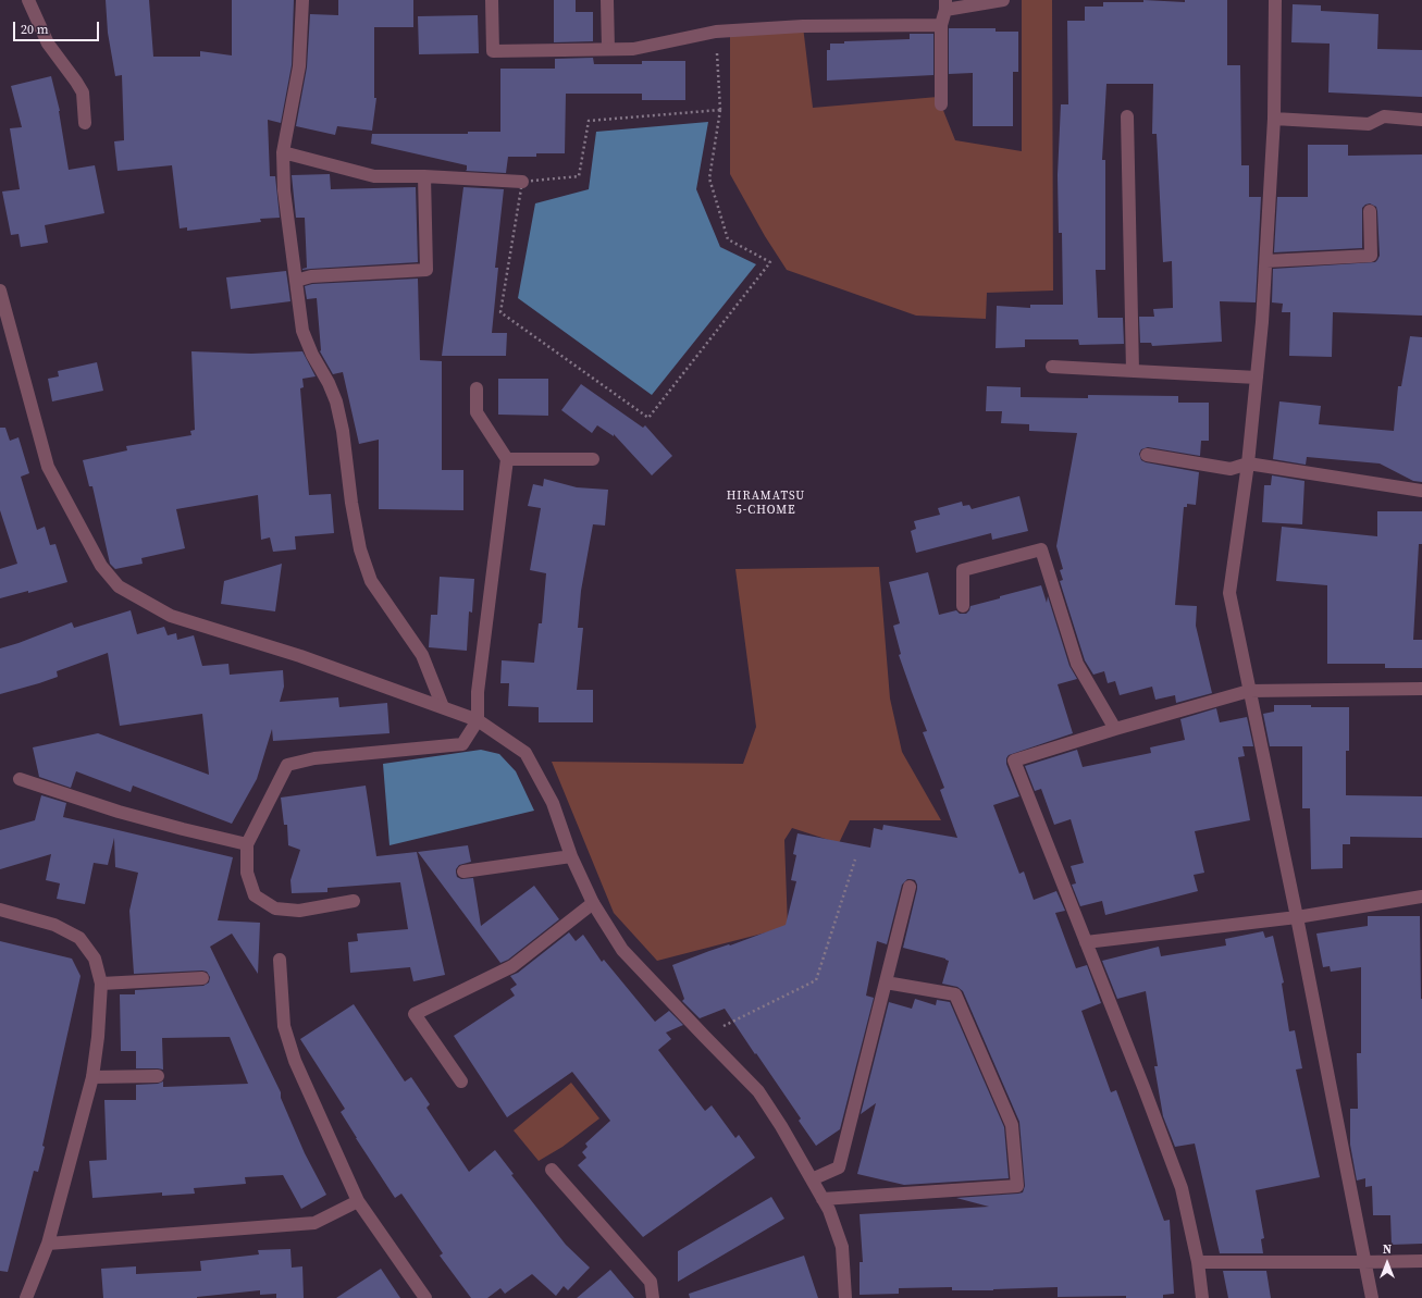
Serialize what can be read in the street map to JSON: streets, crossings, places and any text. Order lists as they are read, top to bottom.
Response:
{
  "districts": ["HIRAMATSU 5-CHOME"],
  "scale_bar": "20 m",
  "north": "top"
}
